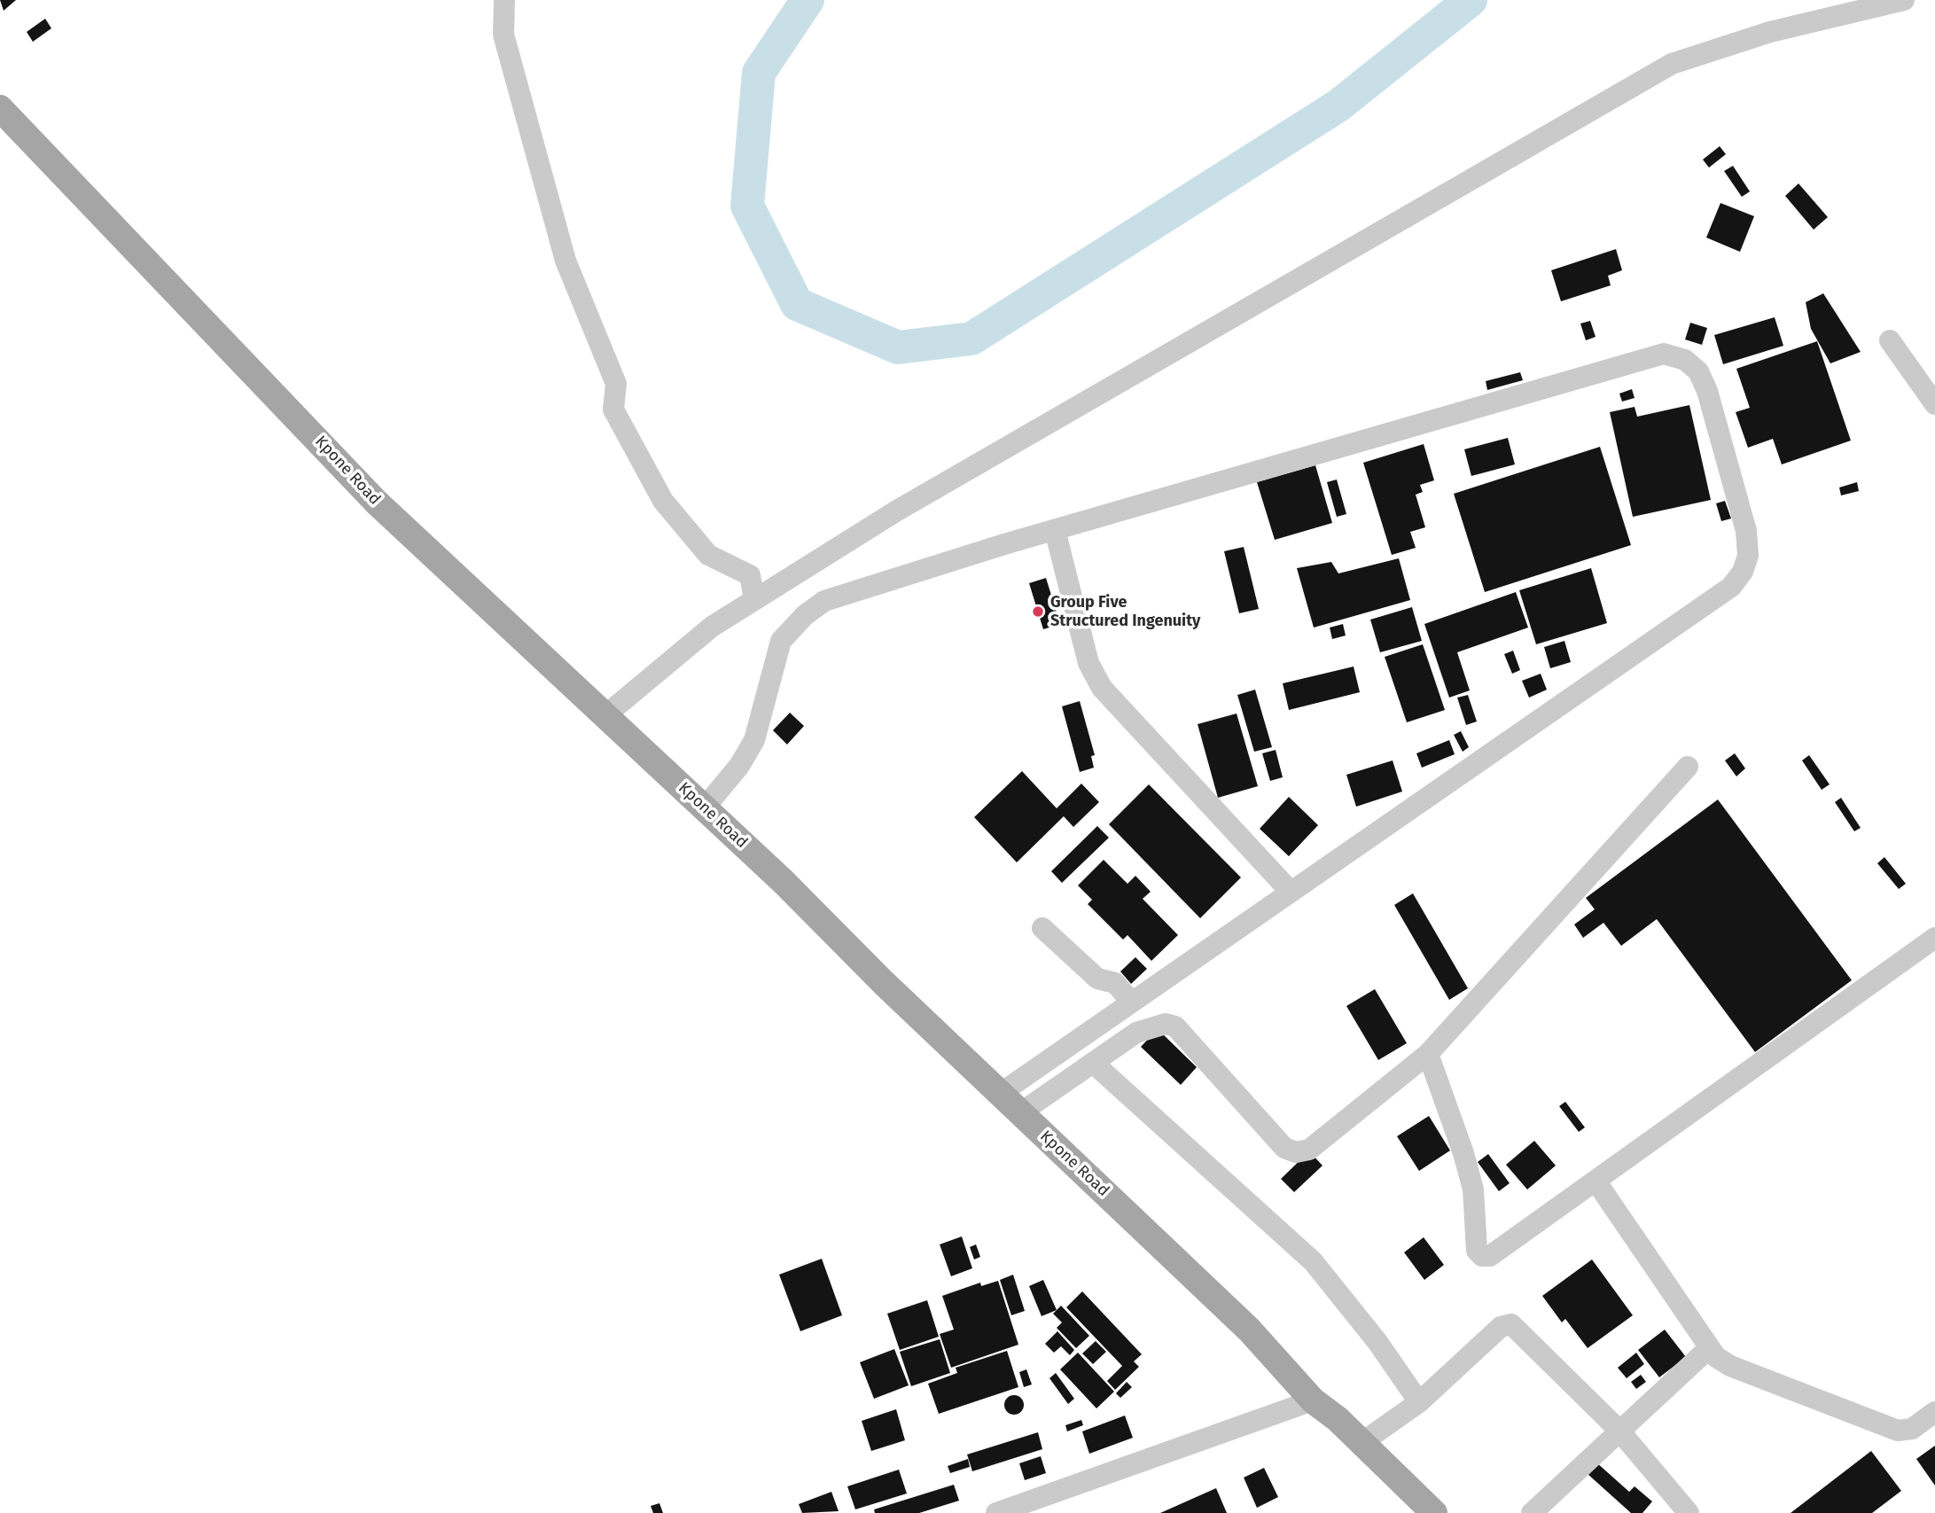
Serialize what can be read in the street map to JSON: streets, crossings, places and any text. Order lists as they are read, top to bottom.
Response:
{
  "streets": {
    "main road": ["Kpone Road"]
  },
  "places": ["Group Five Structured Ingenuity"]
}
